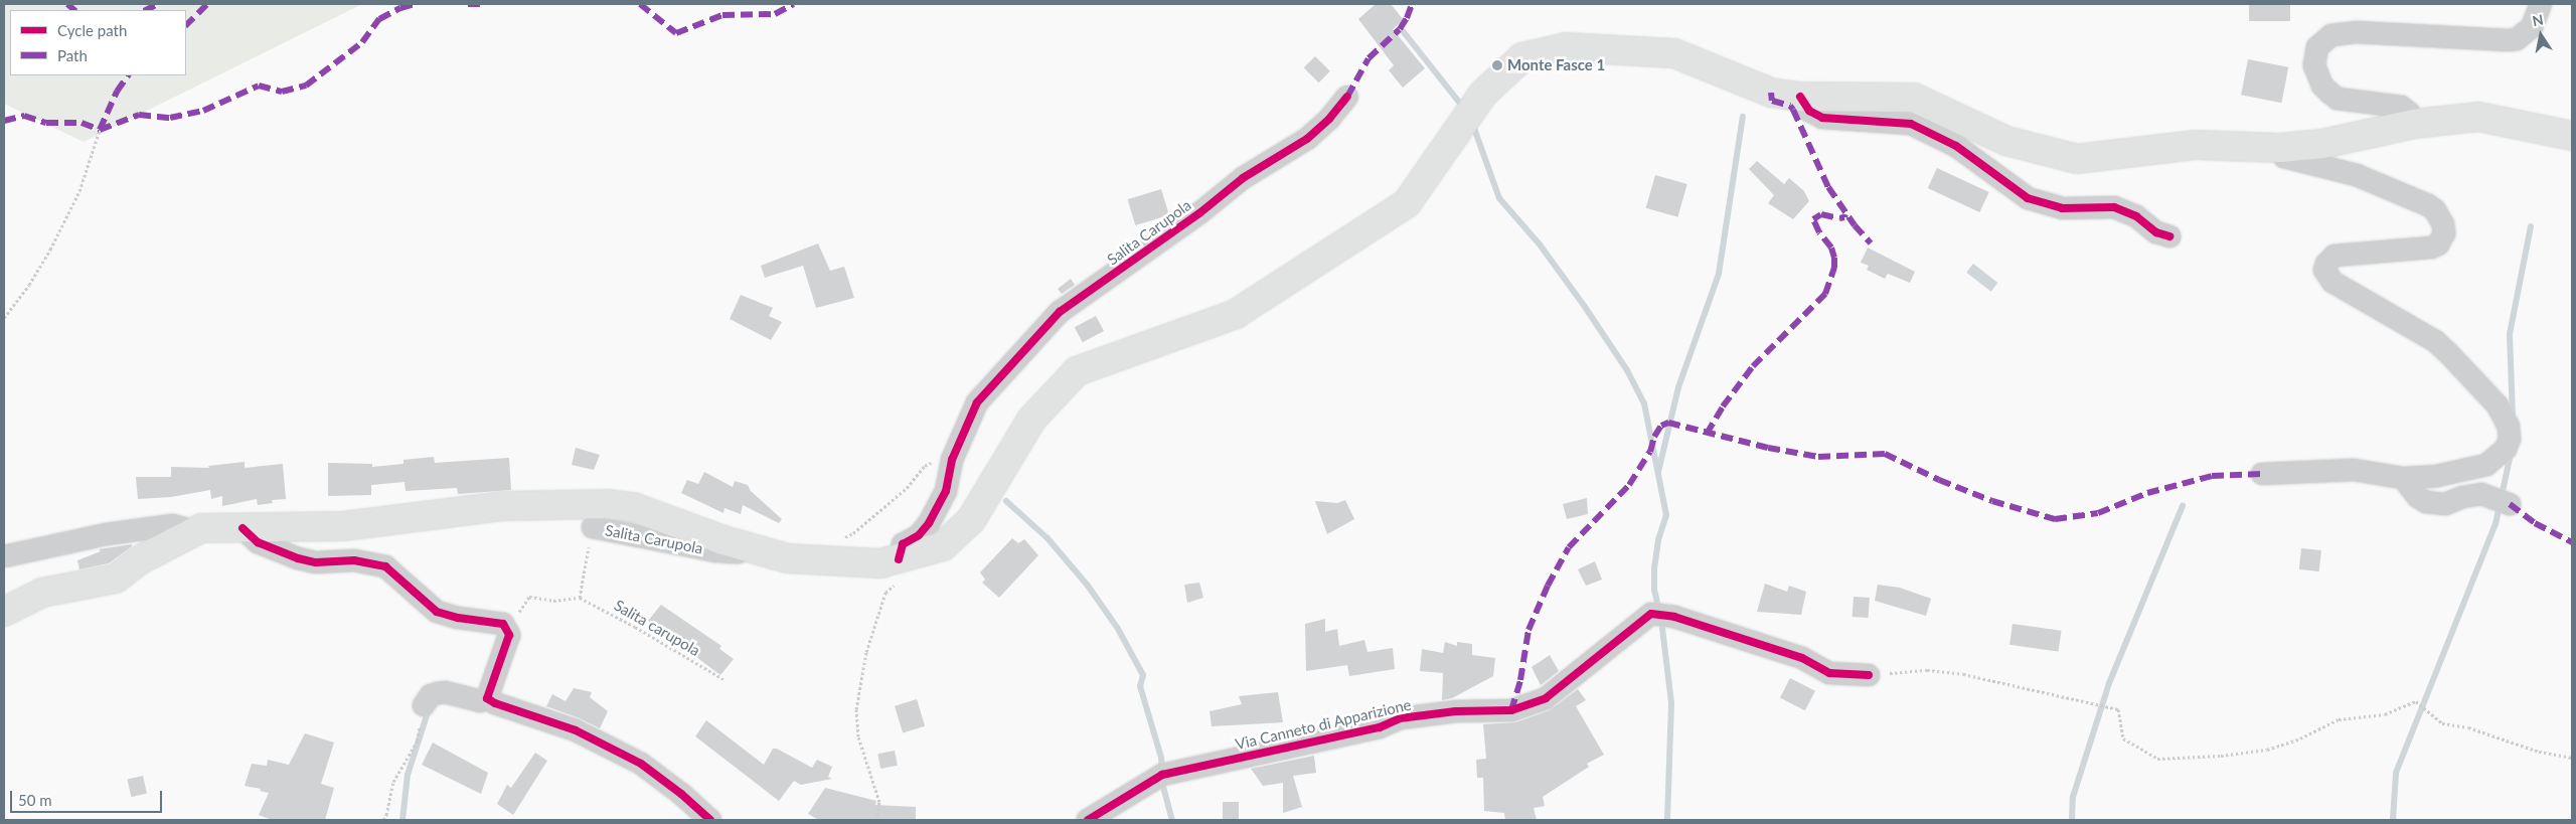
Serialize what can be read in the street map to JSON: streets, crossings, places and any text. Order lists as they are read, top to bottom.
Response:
{
  "streets": {
    "street": ["Salita Carupola", "Via Canneto di Apparizione"],
    "path": ["Salita carupola"]
  },
  "crossings": [
    ["Salita Carupola", "Salita carupola"]
  ],
  "places": ["Monte Fasce 1"],
  "legend": ["Cycle path", "Path"],
  "scale_bar": "50 m",
  "north": "top"
}
